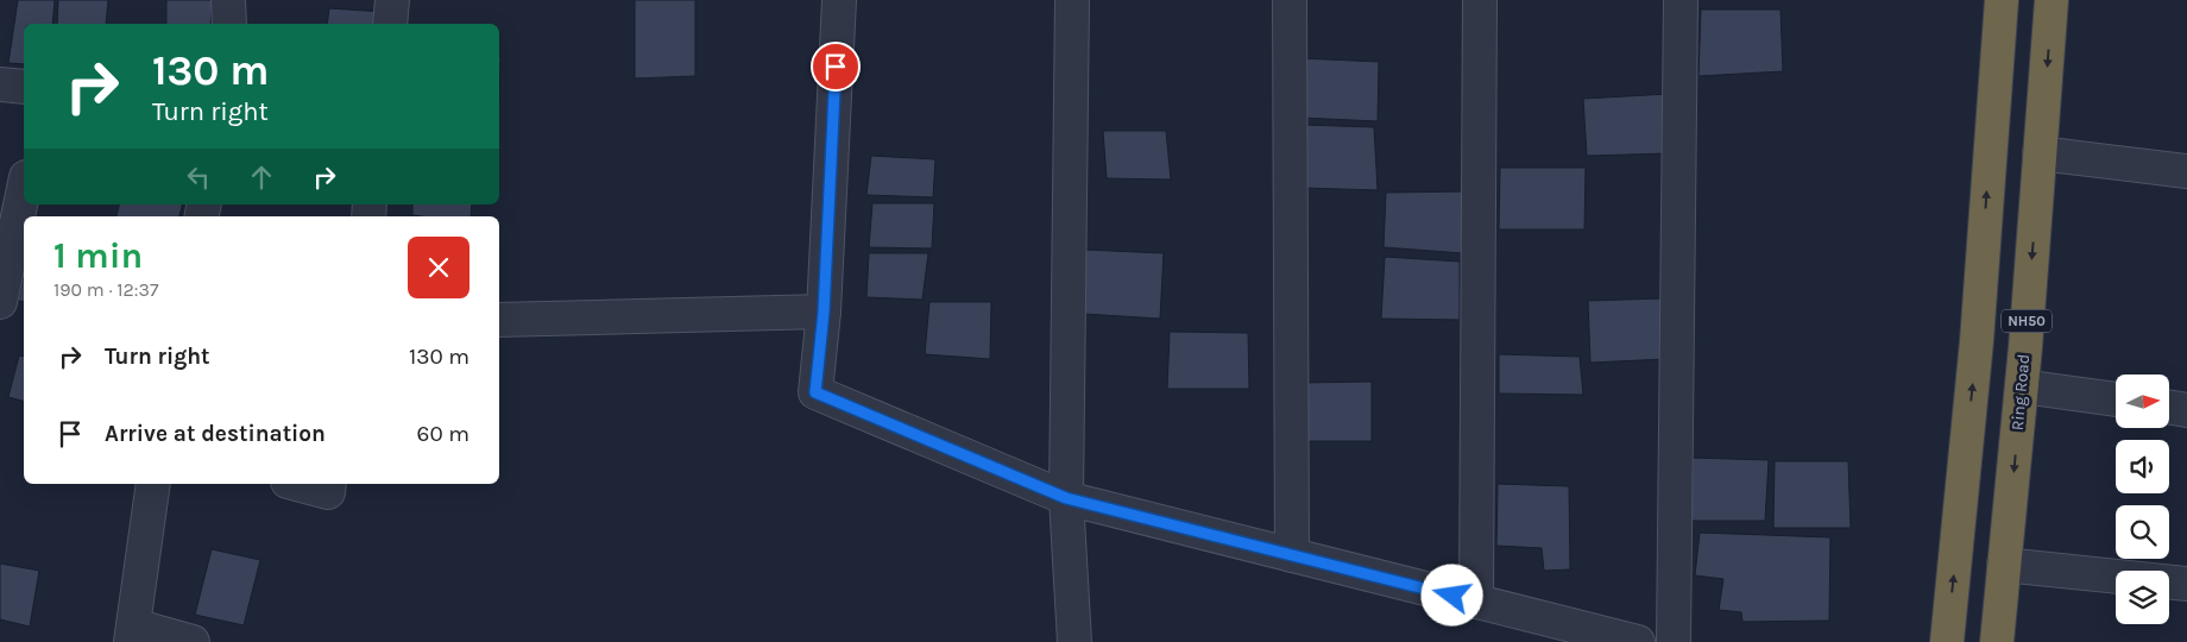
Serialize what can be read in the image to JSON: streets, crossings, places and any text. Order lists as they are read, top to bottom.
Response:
{
  "streets": {
    "highway": ["NH50", "Ring Road"]
  },
  "north": "right",
  "page": {
    "turn": ["130 m", "Turn right"],
    "heading": ["1 min", "190 m · 12:37"],
    "list": [
      {
        "name": "Turn right",
        "value": "130 m"
      },
      {
        "name": "Arrive at destination",
        "value": "60 m"
      }
    ]
  }
}
